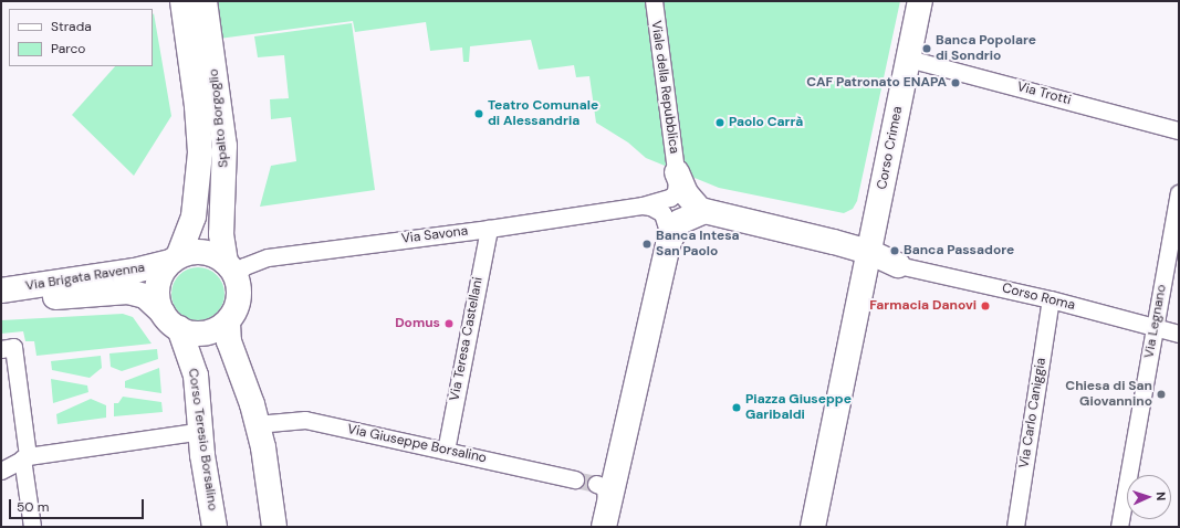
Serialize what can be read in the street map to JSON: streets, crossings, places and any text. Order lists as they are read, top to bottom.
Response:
{
  "streets": {
    "main road": [
      "Spalto Borgoglio",
      "Corso Crimea",
      "Via Brigata Ravenna",
      "Corso Teresio Borsalino"
    ],
    "street": [
      "Viale della Repubblica",
      "Via Trotti",
      "Via Savona",
      "Corso Roma",
      "Via Legnano",
      "Via Teresa Castellani",
      "Via Carlo Caniggia",
      "Via Giuseppe Borsalino"
    ]
  },
  "crossings": [
    ["Viale della Repubblica", "Via Savona"],
    ["Via Trotti", "Corso Crimea"],
    ["Spalto Borgoglio", "Via Savona"],
    ["Spalto Borgoglio", "Via Brigata Ravenna"],
    ["Spalto Borgoglio", "Corso Teresio Borsalino"],
    ["Via Savona", "Via Brigata Ravenna"],
    ["Via Savona", "Via Teresa Castellani"],
    ["Via Savona", "Corso Teresio Borsalino"],
    ["Via Brigata Ravenna", "Corso Teresio Borsalino"],
    ["Corso Roma", "Via Legnano"],
    ["Corso Roma", "Via Carlo Caniggia"],
    ["Via Teresa Castellani", "Via Giuseppe Borsalino"]
  ],
  "places": [
    "Banca Popolare di Sondrio",
    "CAF Patronato ENAPA",
    "Teatro Comunale di Alessandria",
    "Paolo Carrà",
    "Banca Intesa San Paolo",
    "Banca Passadore",
    "Farmacia Danovi",
    "Domus",
    "Chiesa di San Giovannino",
    "Piazza Giuseppe Garibaldi"
  ],
  "legend": ["Strada", "Parco"],
  "scale_bar": "50 m",
  "north": "right"
}
